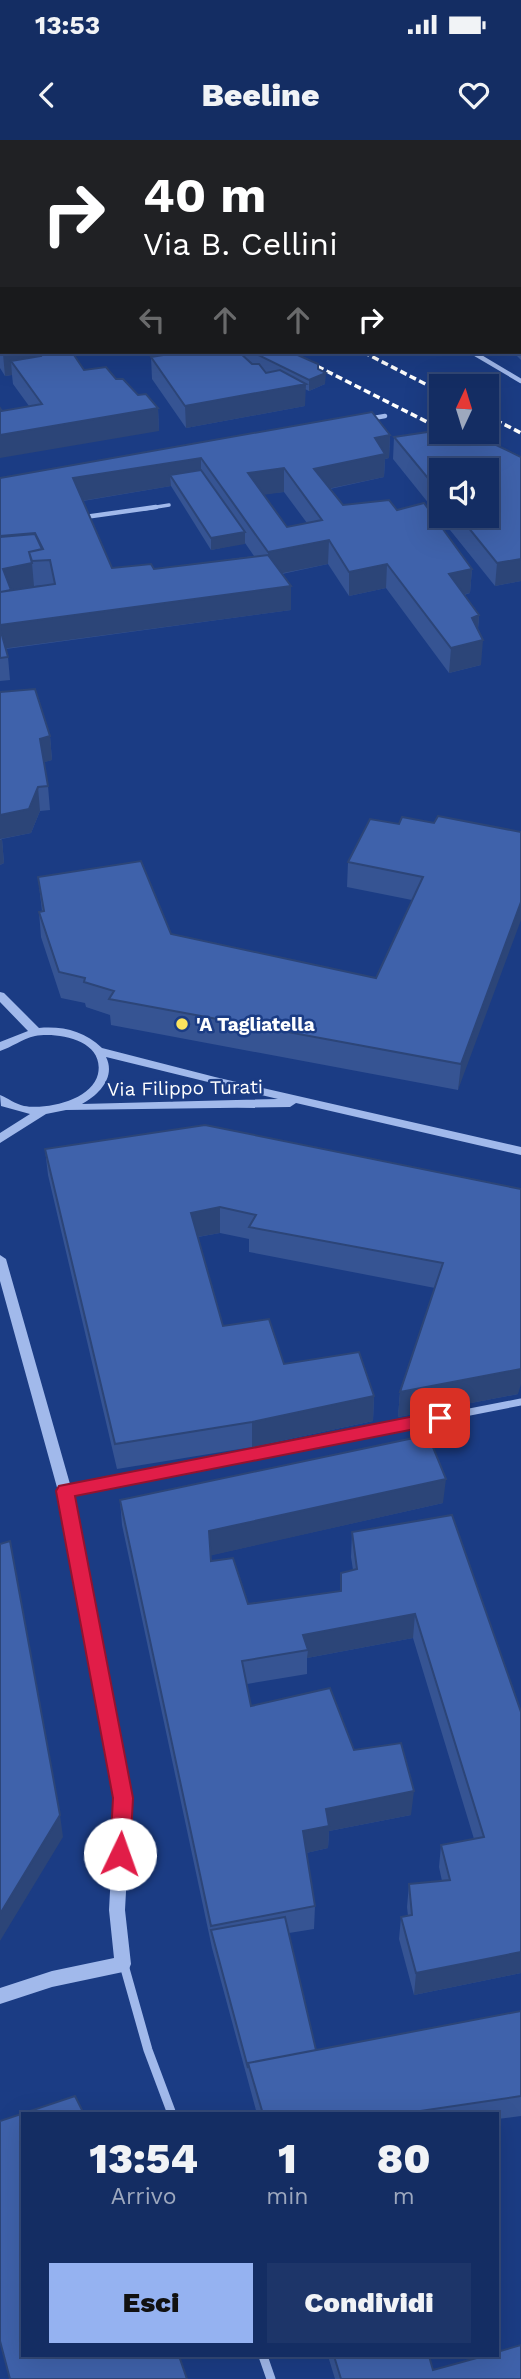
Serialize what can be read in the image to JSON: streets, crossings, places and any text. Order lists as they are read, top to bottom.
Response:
{
  "streets": {
    "street": ["Via Filippo Turati"]
  },
  "places": ["'A Tagliatella"],
  "north": "top",
  "page": {
    "status": "13:53",
    "header": "Beeline",
    "turn": ["40 m", "Via B. Cellini"],
    "eta": [
      "13:54",
      "Arrivo",
      "1",
      "min",
      "80",
      "m"
    ],
    "buttons": ["Esci", "Condividi"]
  }
}
